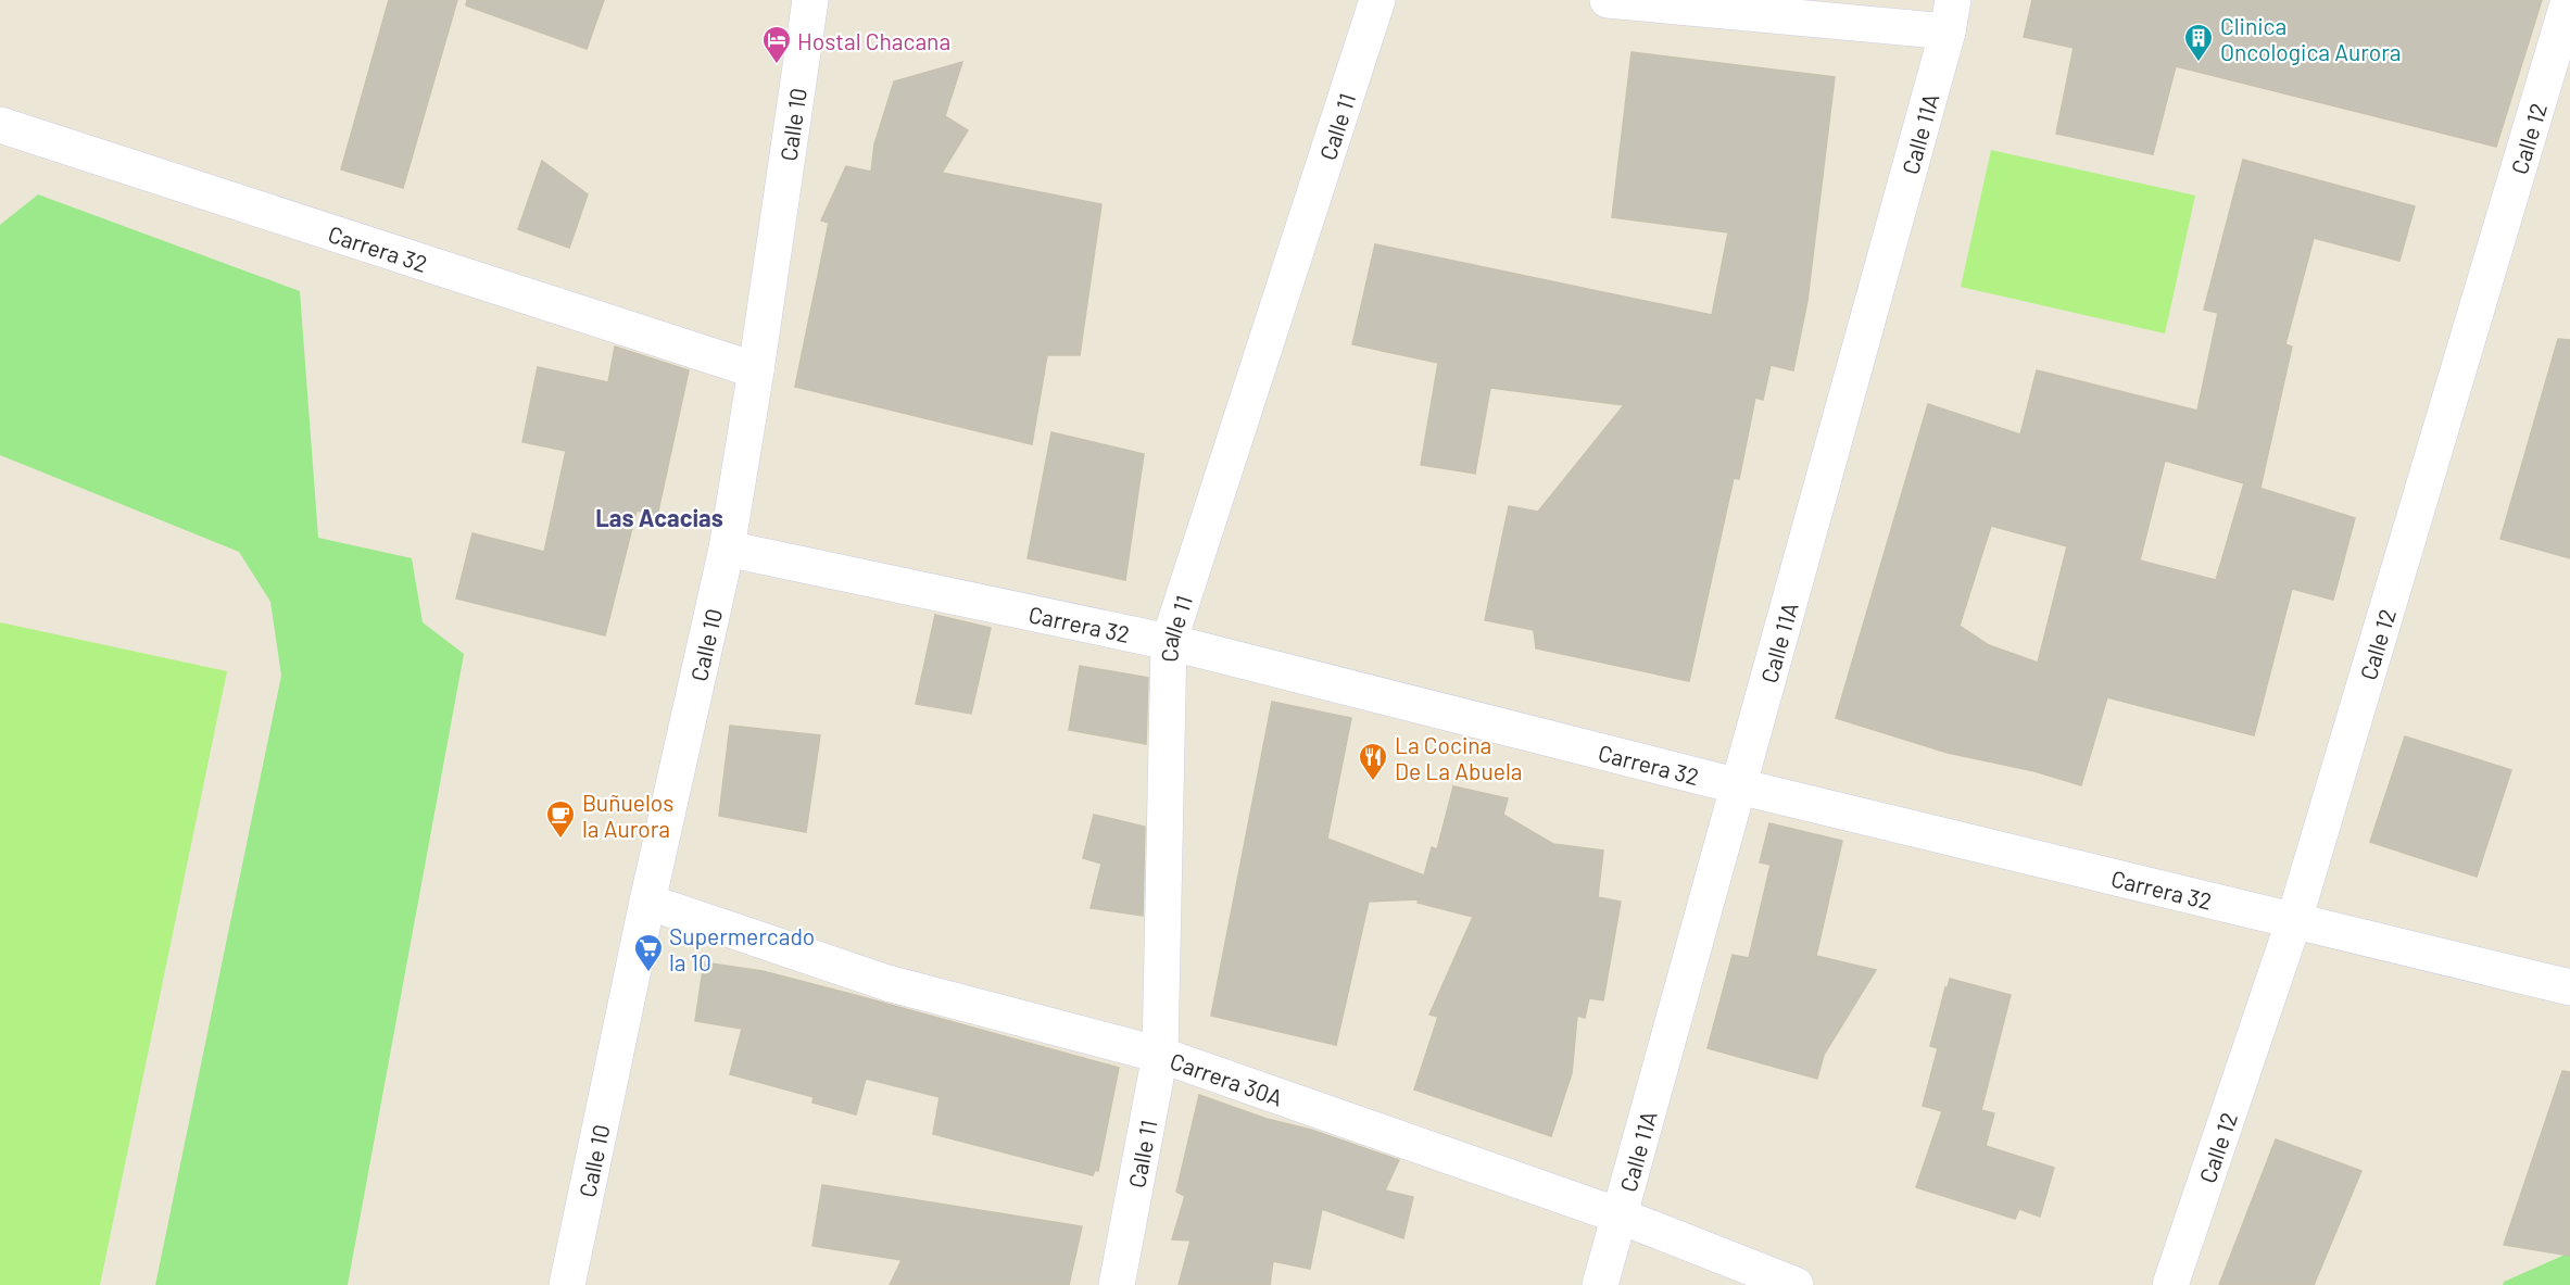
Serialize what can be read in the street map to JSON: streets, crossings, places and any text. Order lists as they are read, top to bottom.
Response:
{
  "streets": {
    "street": [
      "Calle 10",
      "Calle 11",
      "Calle 11A",
      "Calle 12",
      "Carrera 32",
      "Carrera 30A"
    ]
  },
  "crossings": [
    ["Calle 10", "Carrera 32"],
    ["Calle 10", "Carrera 30A"],
    ["Calle 11", "Carrera 32"],
    ["Calle 11", "Carrera 30A"],
    ["Calle 11A", "Carrera 32"],
    ["Calle 11A", "Carrera 30A"],
    ["Calle 12", "Carrera 32"]
  ],
  "districts": ["Las Acacias"],
  "places": {
    "building": ["Clinica Oncologica Aurora"],
    "hotel": ["Hostal Chacana"],
    "restaurant": ["La Cocina De La Abuela"],
    "cafe": ["Buñuelos la Aurora"],
    "supermarket": ["Supermercado la 10"]
  }
}
